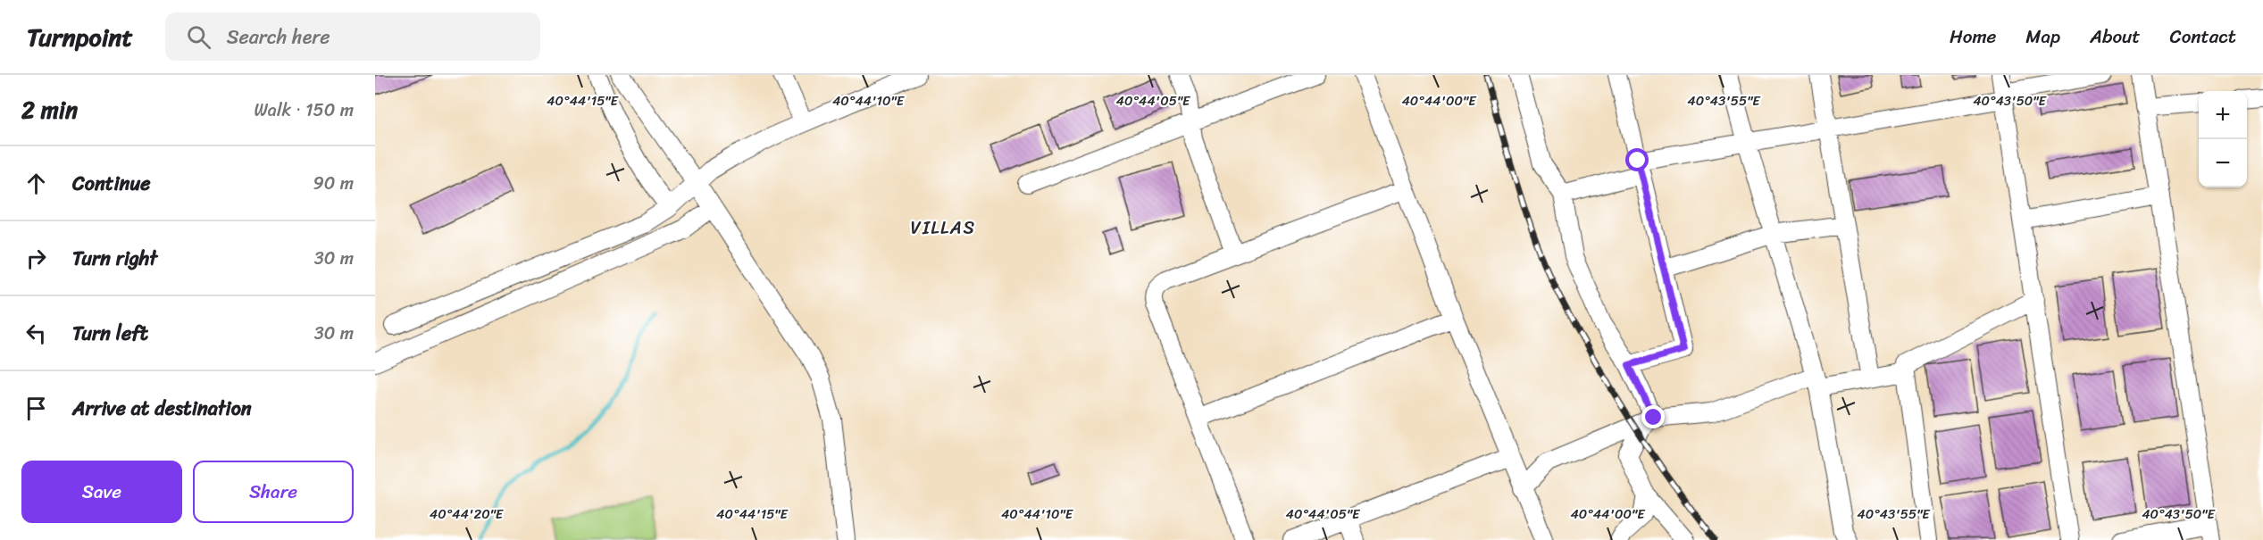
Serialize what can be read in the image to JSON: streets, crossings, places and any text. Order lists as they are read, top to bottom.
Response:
{
  "districts": ["VILLAS"],
  "page": {
    "header": "Turnpoint",
    "search": "Search here",
    "nav": [
      "Home",
      "Map",
      "About",
      "Contact"
    ],
    "heading": ["2 min", "Walk · 150 m"],
    "map_buttons": ["+", "−"],
    "list": [
      ["Continue", "90 m"],
      ["Turn right", "30 m"],
      ["Turn left", "30 m"],
      "Arrive at destination"
    ],
    "buttons": ["Save", "Share"]
  },
  "coordinates": [
    "40°44'15\"E",
    "40°44'10\"E",
    "40°44'05\"E",
    "40°44'00\"E",
    "40°43'55\"E",
    "40°43'50\"E",
    "40°44'20\"E"
  ]
}
